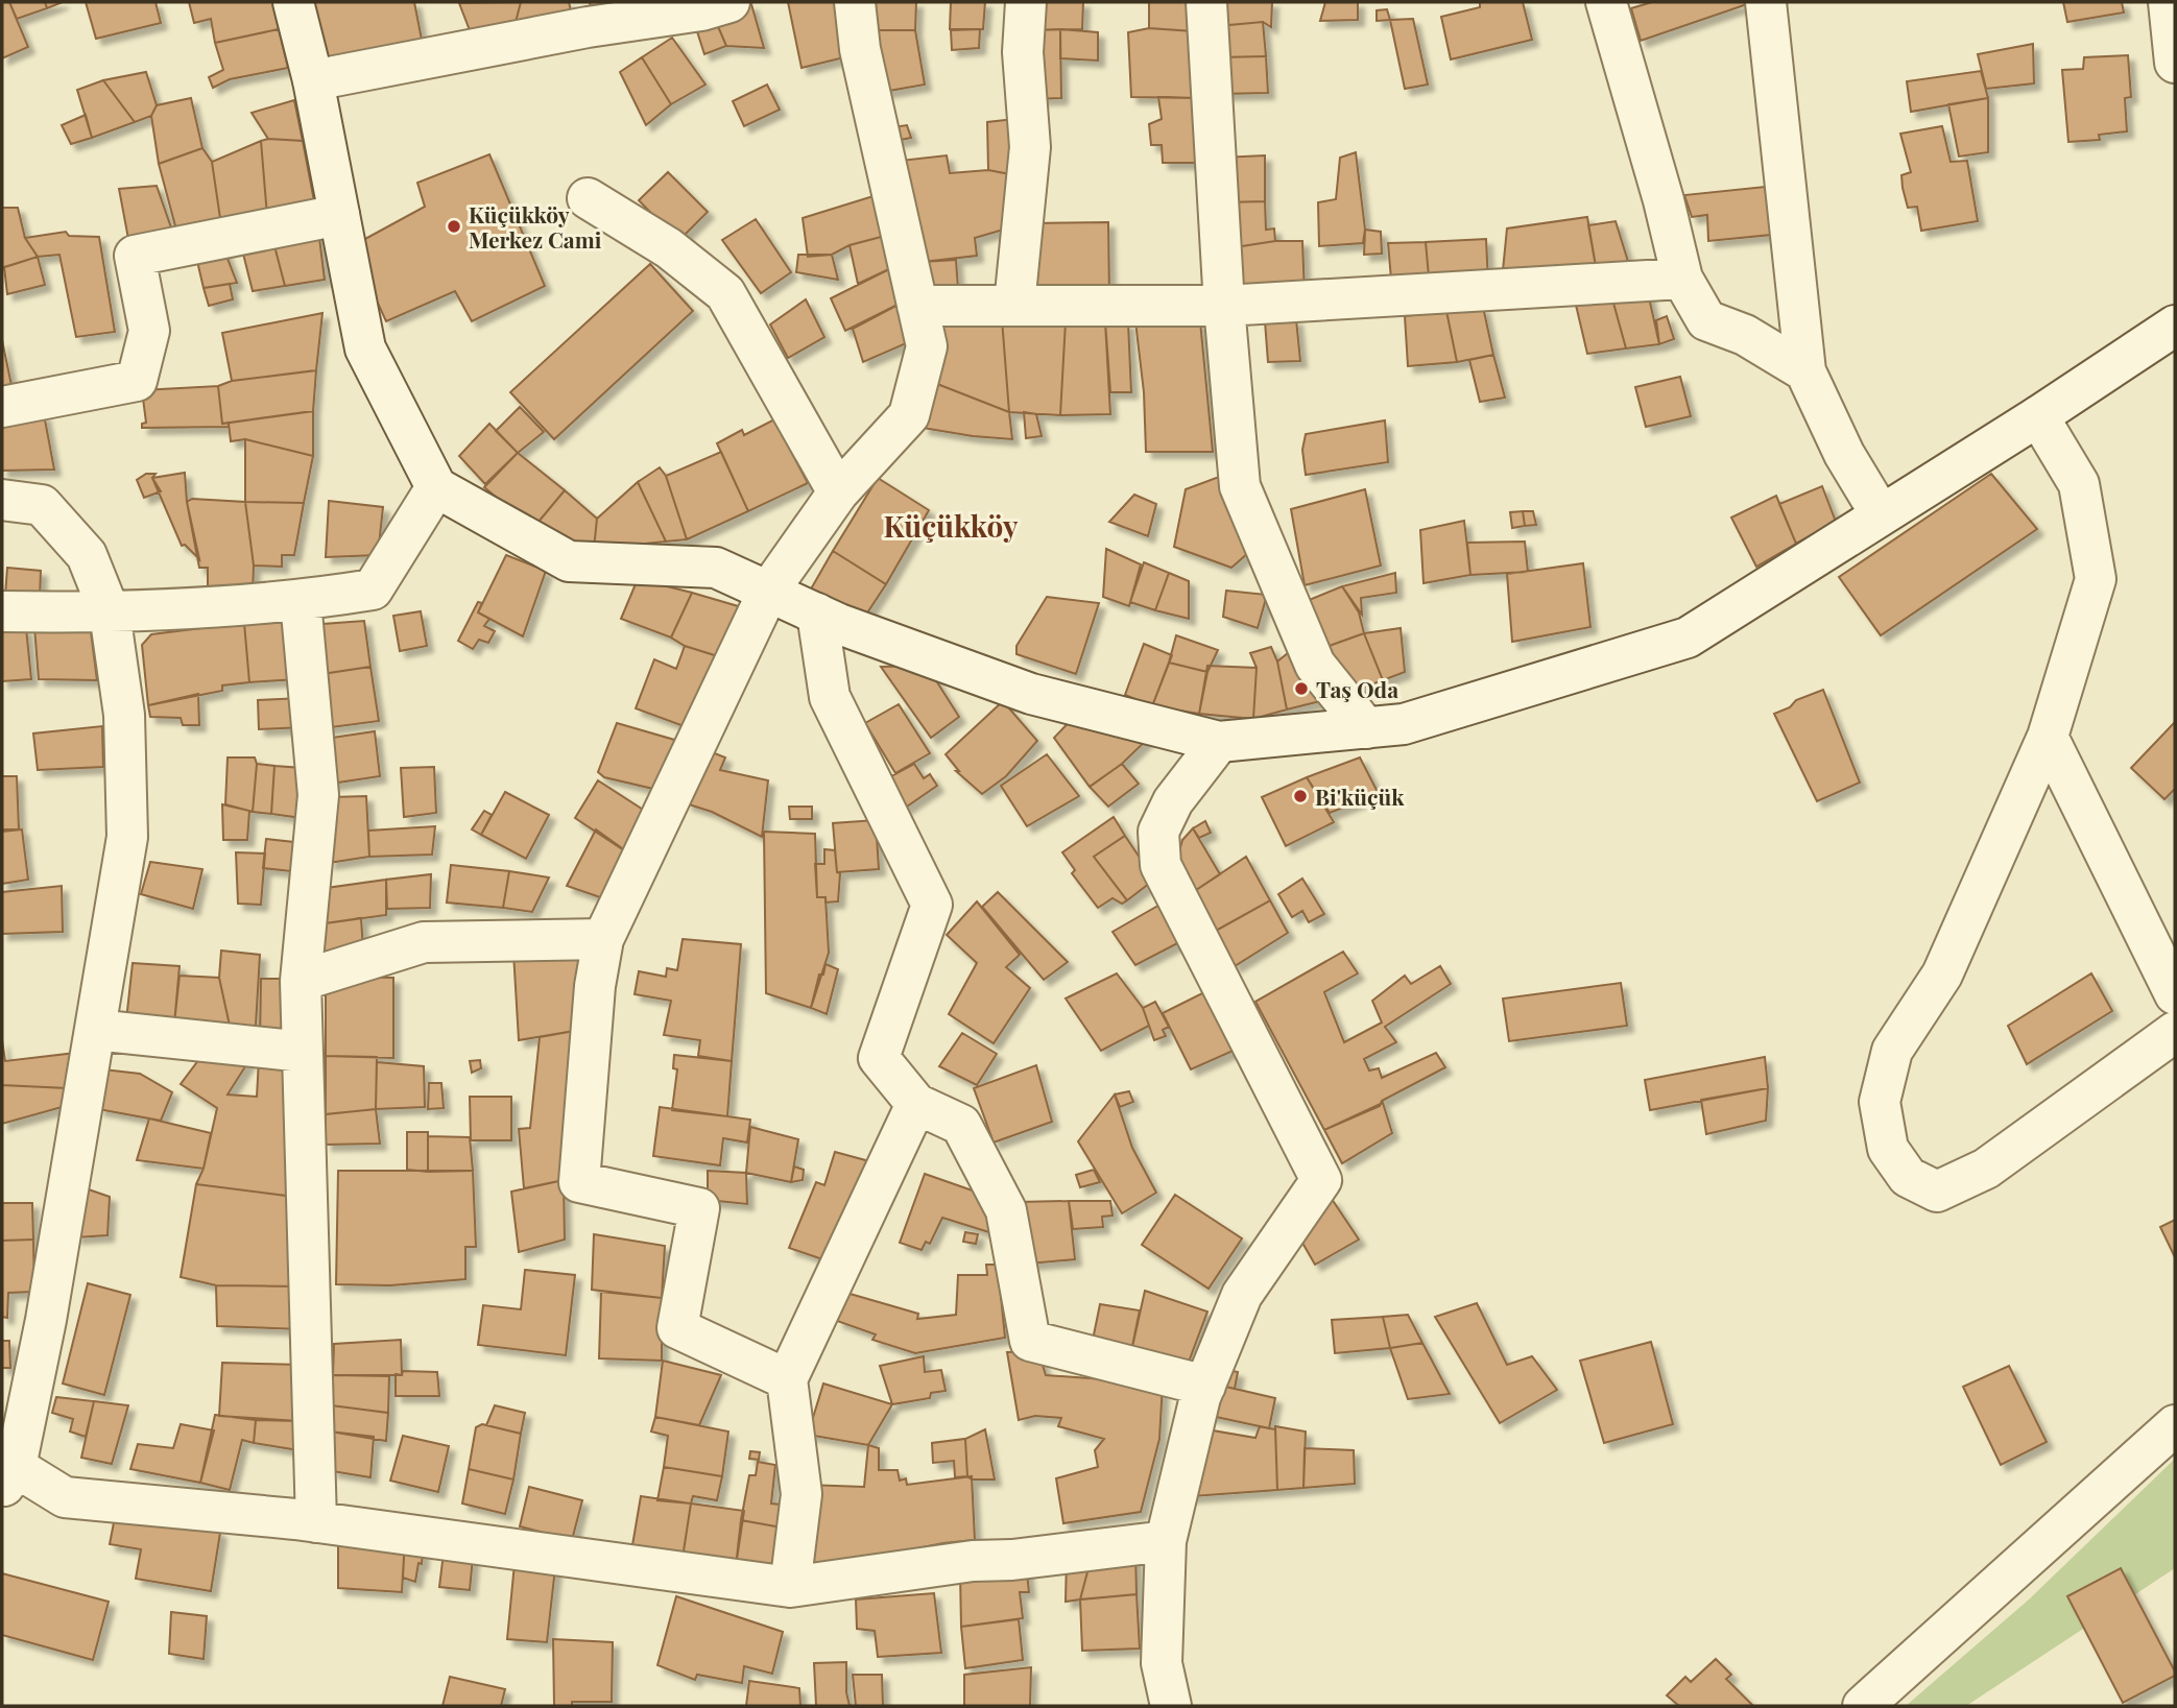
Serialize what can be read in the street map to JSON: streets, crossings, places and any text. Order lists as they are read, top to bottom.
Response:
{
  "districts": ["Küçükköy"],
  "places": ["Küçükköy Merkez Cami", "Taş Oda", "Bi'küçük"]
}
